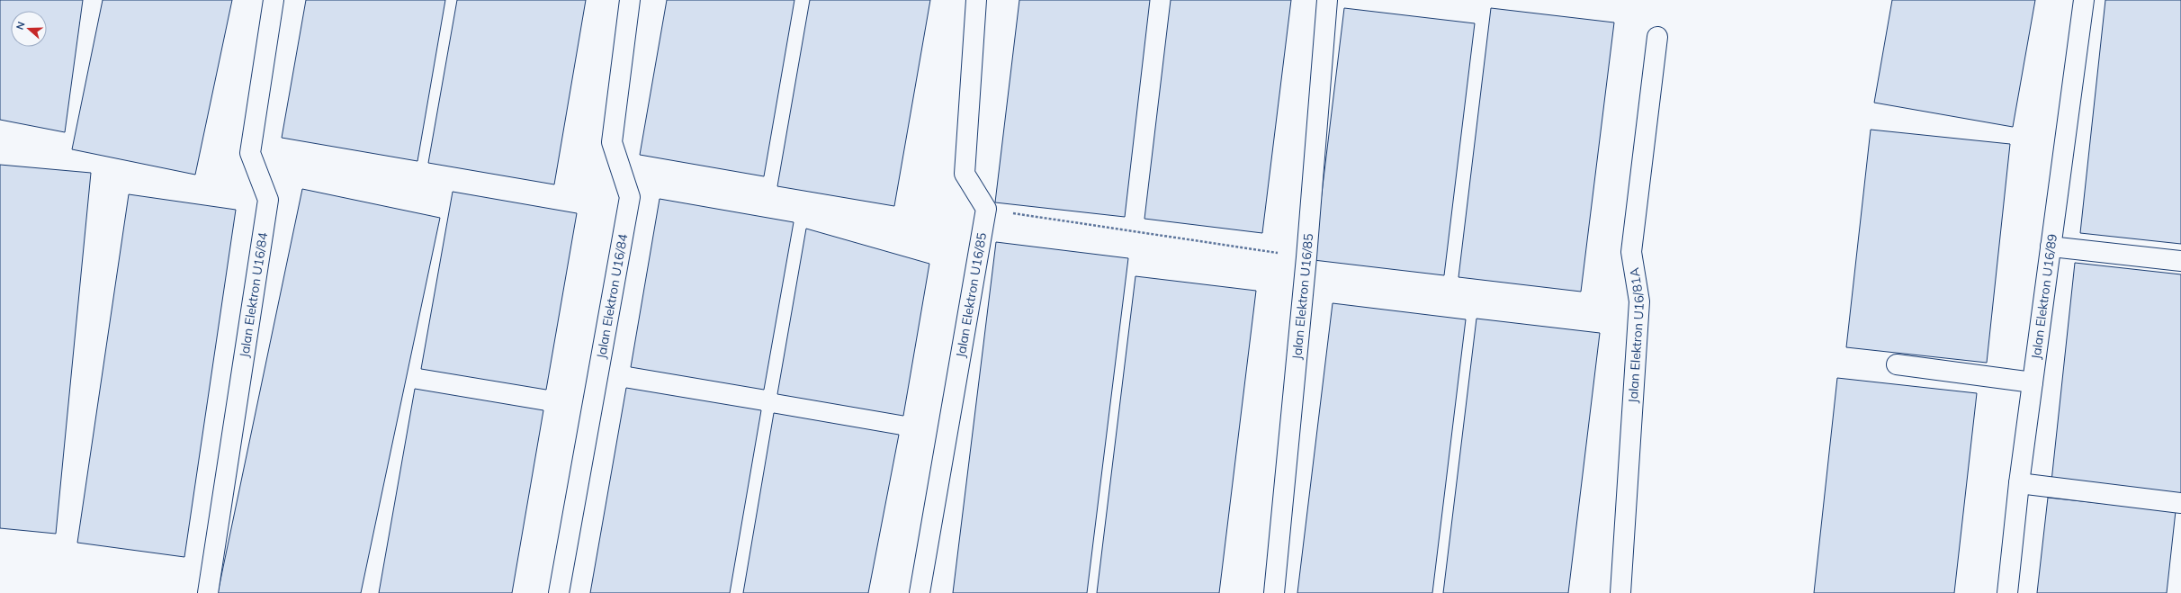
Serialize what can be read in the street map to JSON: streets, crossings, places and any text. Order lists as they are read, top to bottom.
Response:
{
  "streets": {
    "street": [
      "Jalan Elektron U16/84",
      "Jalan Elektron U16/85",
      "Jalan Elektron U16/89",
      "Jalan Elektron U16/81A"
    ]
  },
  "north": "left"
}
